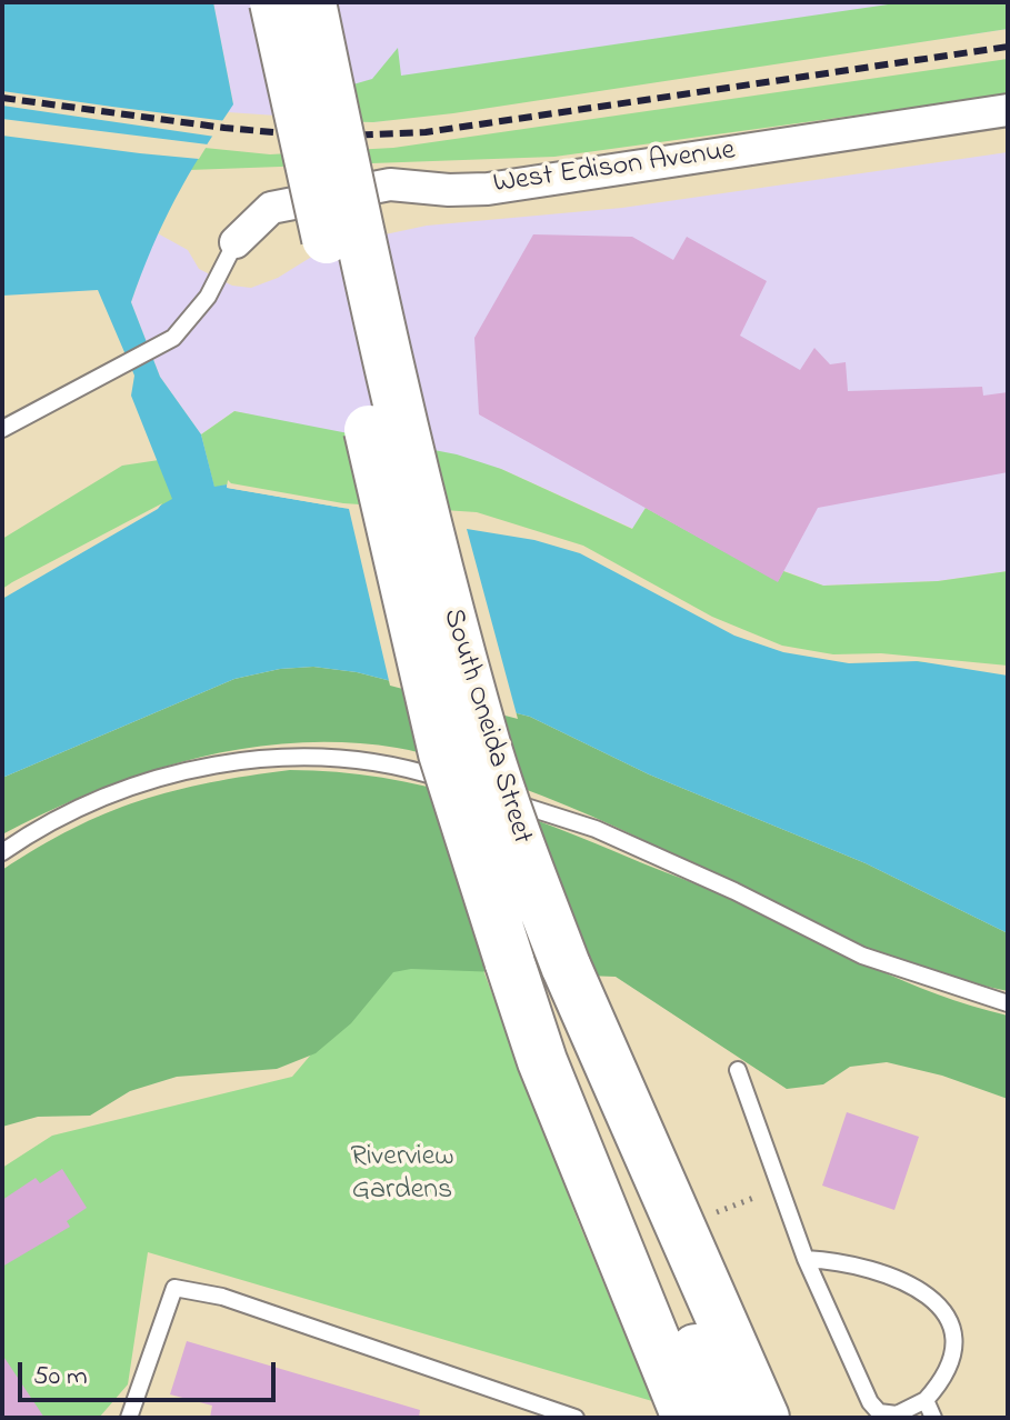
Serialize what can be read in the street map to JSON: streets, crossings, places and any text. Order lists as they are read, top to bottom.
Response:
{
  "streets": {
    "main road": ["South Oneida Street"],
    "street": ["West Edison Avenue"]
  },
  "parks": ["Riverview Gardens"],
  "scale_bar": "50 m"
}
